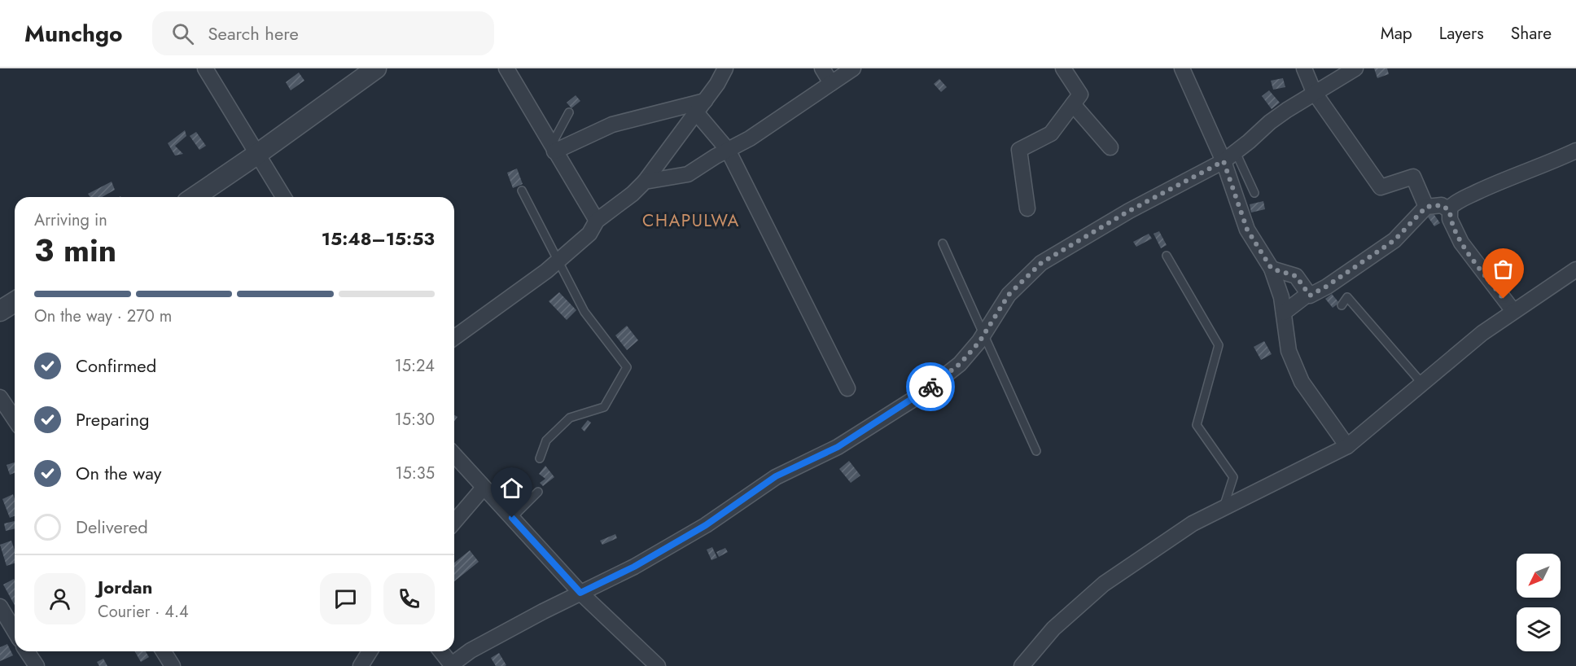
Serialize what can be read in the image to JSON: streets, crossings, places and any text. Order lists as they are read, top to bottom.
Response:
{
  "districts": ["CHAPULWA"],
  "north": "bottom left",
  "page": {
    "header": "Munchgo",
    "search": "Search here",
    "nav": ["Map", "Layers", "Share"],
    "heading": ["3 min", "Arriving in", "15:48–15:53"],
    "panel": ["Jordan", "Courier · 4.4"],
    "bar": "On the way · 270 m",
    "list": [
      ["Confirmed", "15:24"],
      ["Preparing", "15:30"],
      ["On the way", "15:35"],
      "Delivered"
    ]
  }
}
